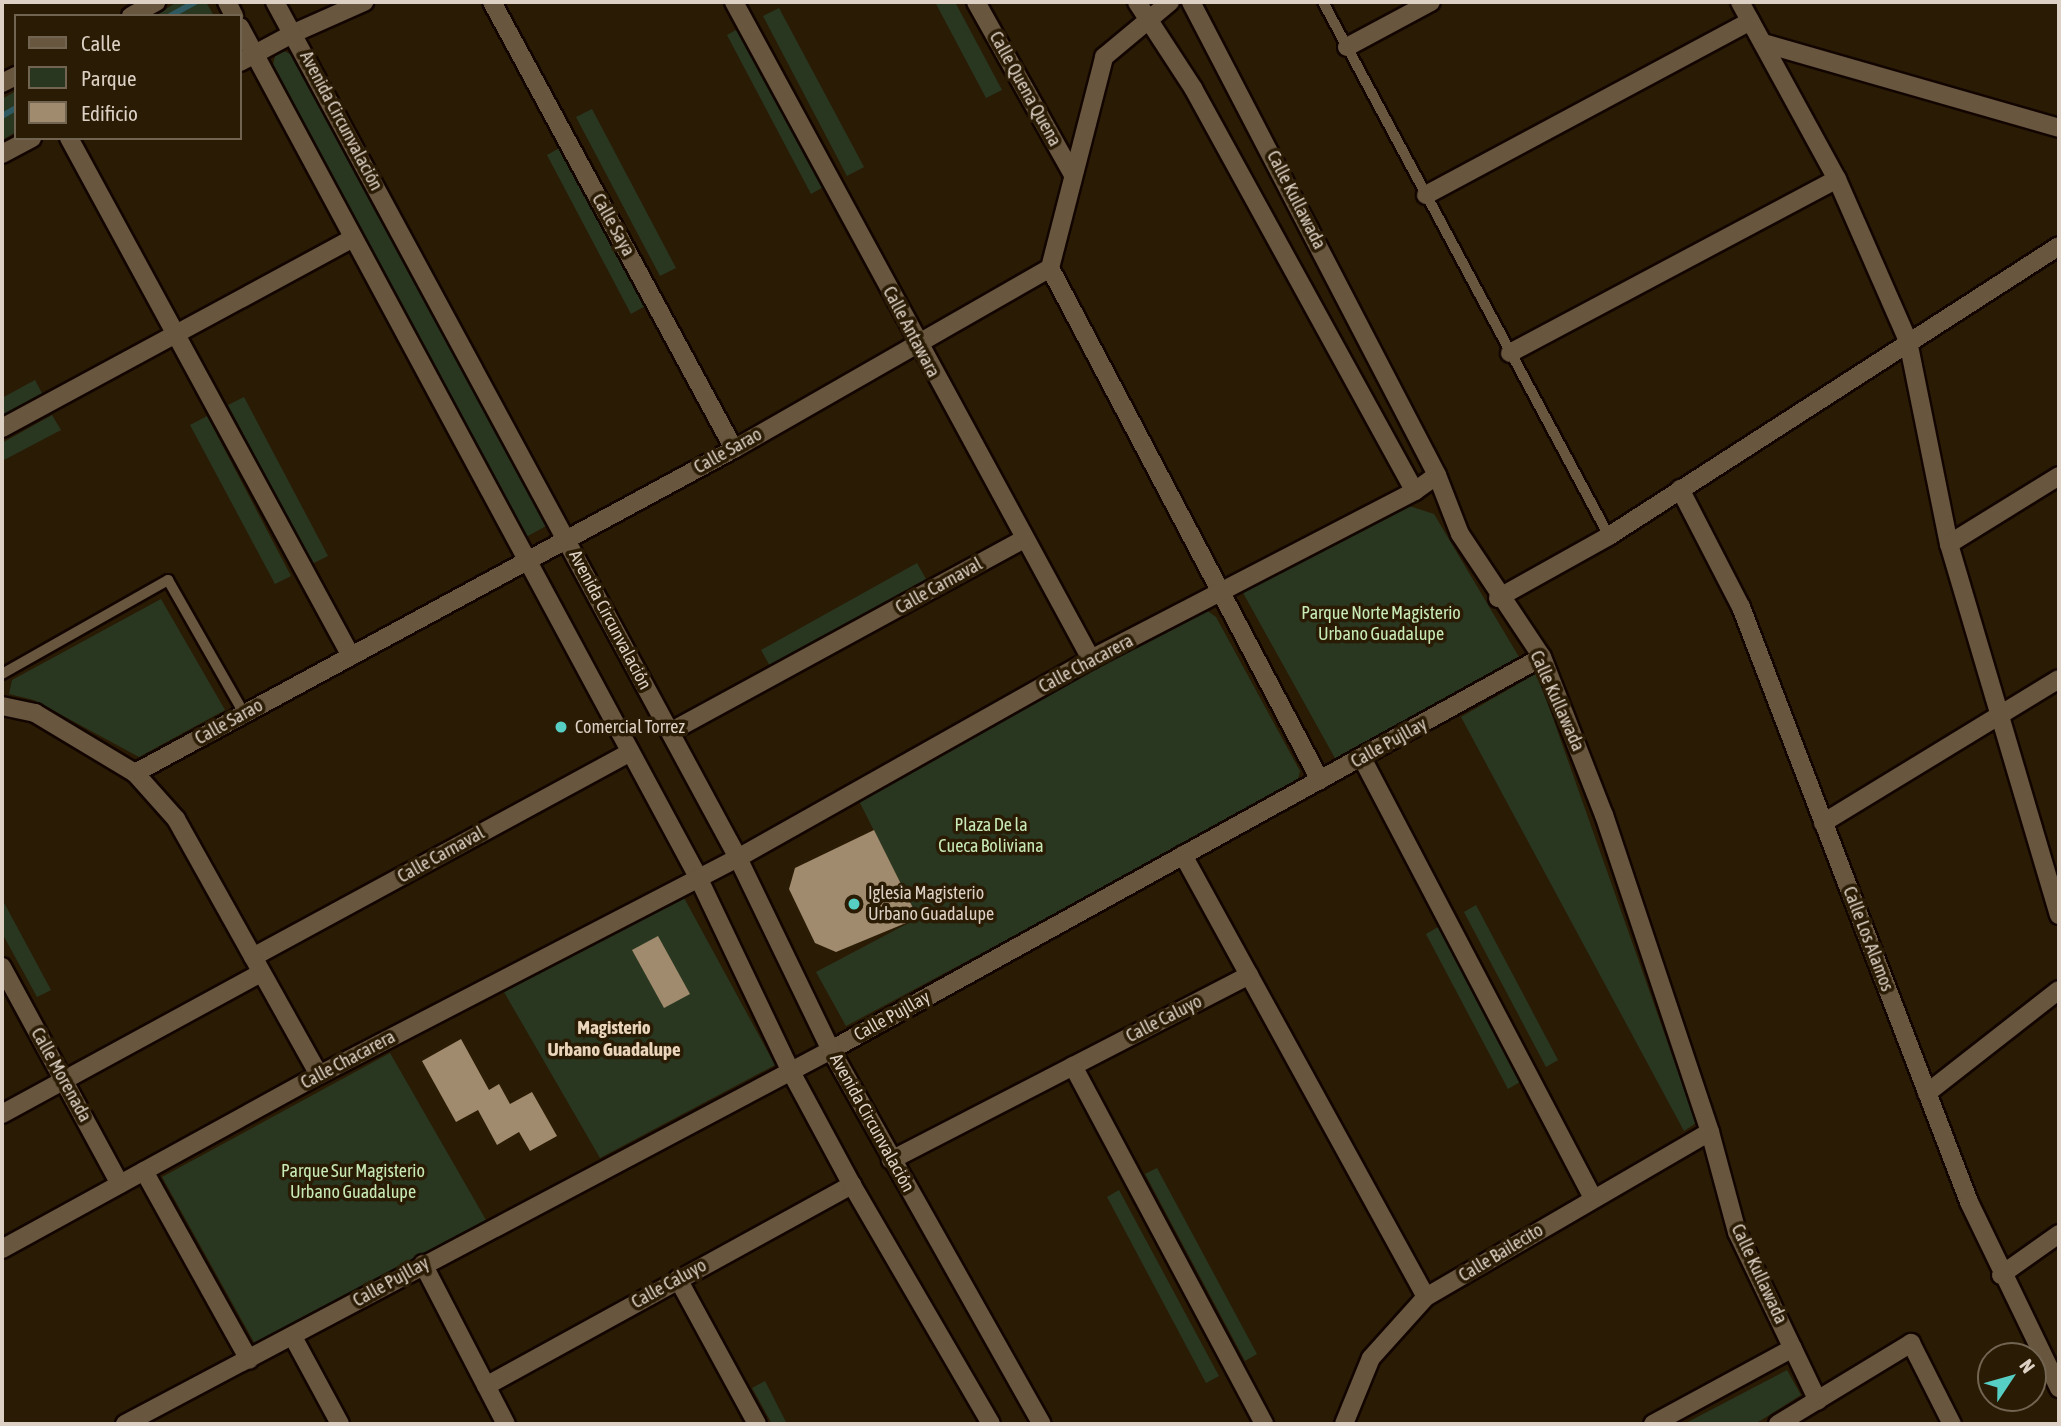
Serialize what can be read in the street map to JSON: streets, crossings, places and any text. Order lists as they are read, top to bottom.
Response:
{
  "streets": {
    "street": [
      "Calle Quena Quena",
      "Avenida Circunvalación",
      "Calle Kullawada",
      "Calle Saya",
      "Calle Antawara",
      "Calle Sarao",
      "Calle Carnaval",
      "Calle Chacarera",
      "Calle Pujllay",
      "Calle Los Alamos",
      "Calle Caluyo",
      "Calle Morenada",
      "Calle Bailecito"
    ]
  },
  "crossings": [
    ["Avenida Circunvalación", "Calle Sarao"],
    ["Avenida Circunvalación", "Calle Carnaval"],
    ["Avenida Circunvalación", "Calle Chacarera"],
    ["Avenida Circunvalación", "Calle Pujllay"],
    ["Avenida Circunvalación", "Calle Caluyo"],
    ["Calle Kullawada", "Calle Chacarera"],
    ["Calle Kullawada", "Calle Pujllay"],
    ["Calle Kullawada", "Calle Bailecito"],
    ["Calle Saya", "Calle Sarao"],
    ["Calle Antawara", "Calle Sarao"],
    ["Calle Antawara", "Calle Carnaval"],
    ["Calle Antawara", "Calle Chacarera"],
    ["Calle Carnaval", "Calle Morenada"],
    ["Calle Chacarera", "Calle Morenada"]
  ],
  "districts": ["Magisterio Urbano Guadalupe"],
  "parks": ["Parque Norte Magisterio Urbano Guadalupe", "Plaza De la Cueca Boliviana", "Parque Sur Magisterio Urbano Guadalupe"],
  "places": ["Comercial Torrez", "Iglesia Magisterio Urbano Guadalupe"],
  "legend": ["Calle", "Parque", "Edificio"],
  "north": "top right"
}
